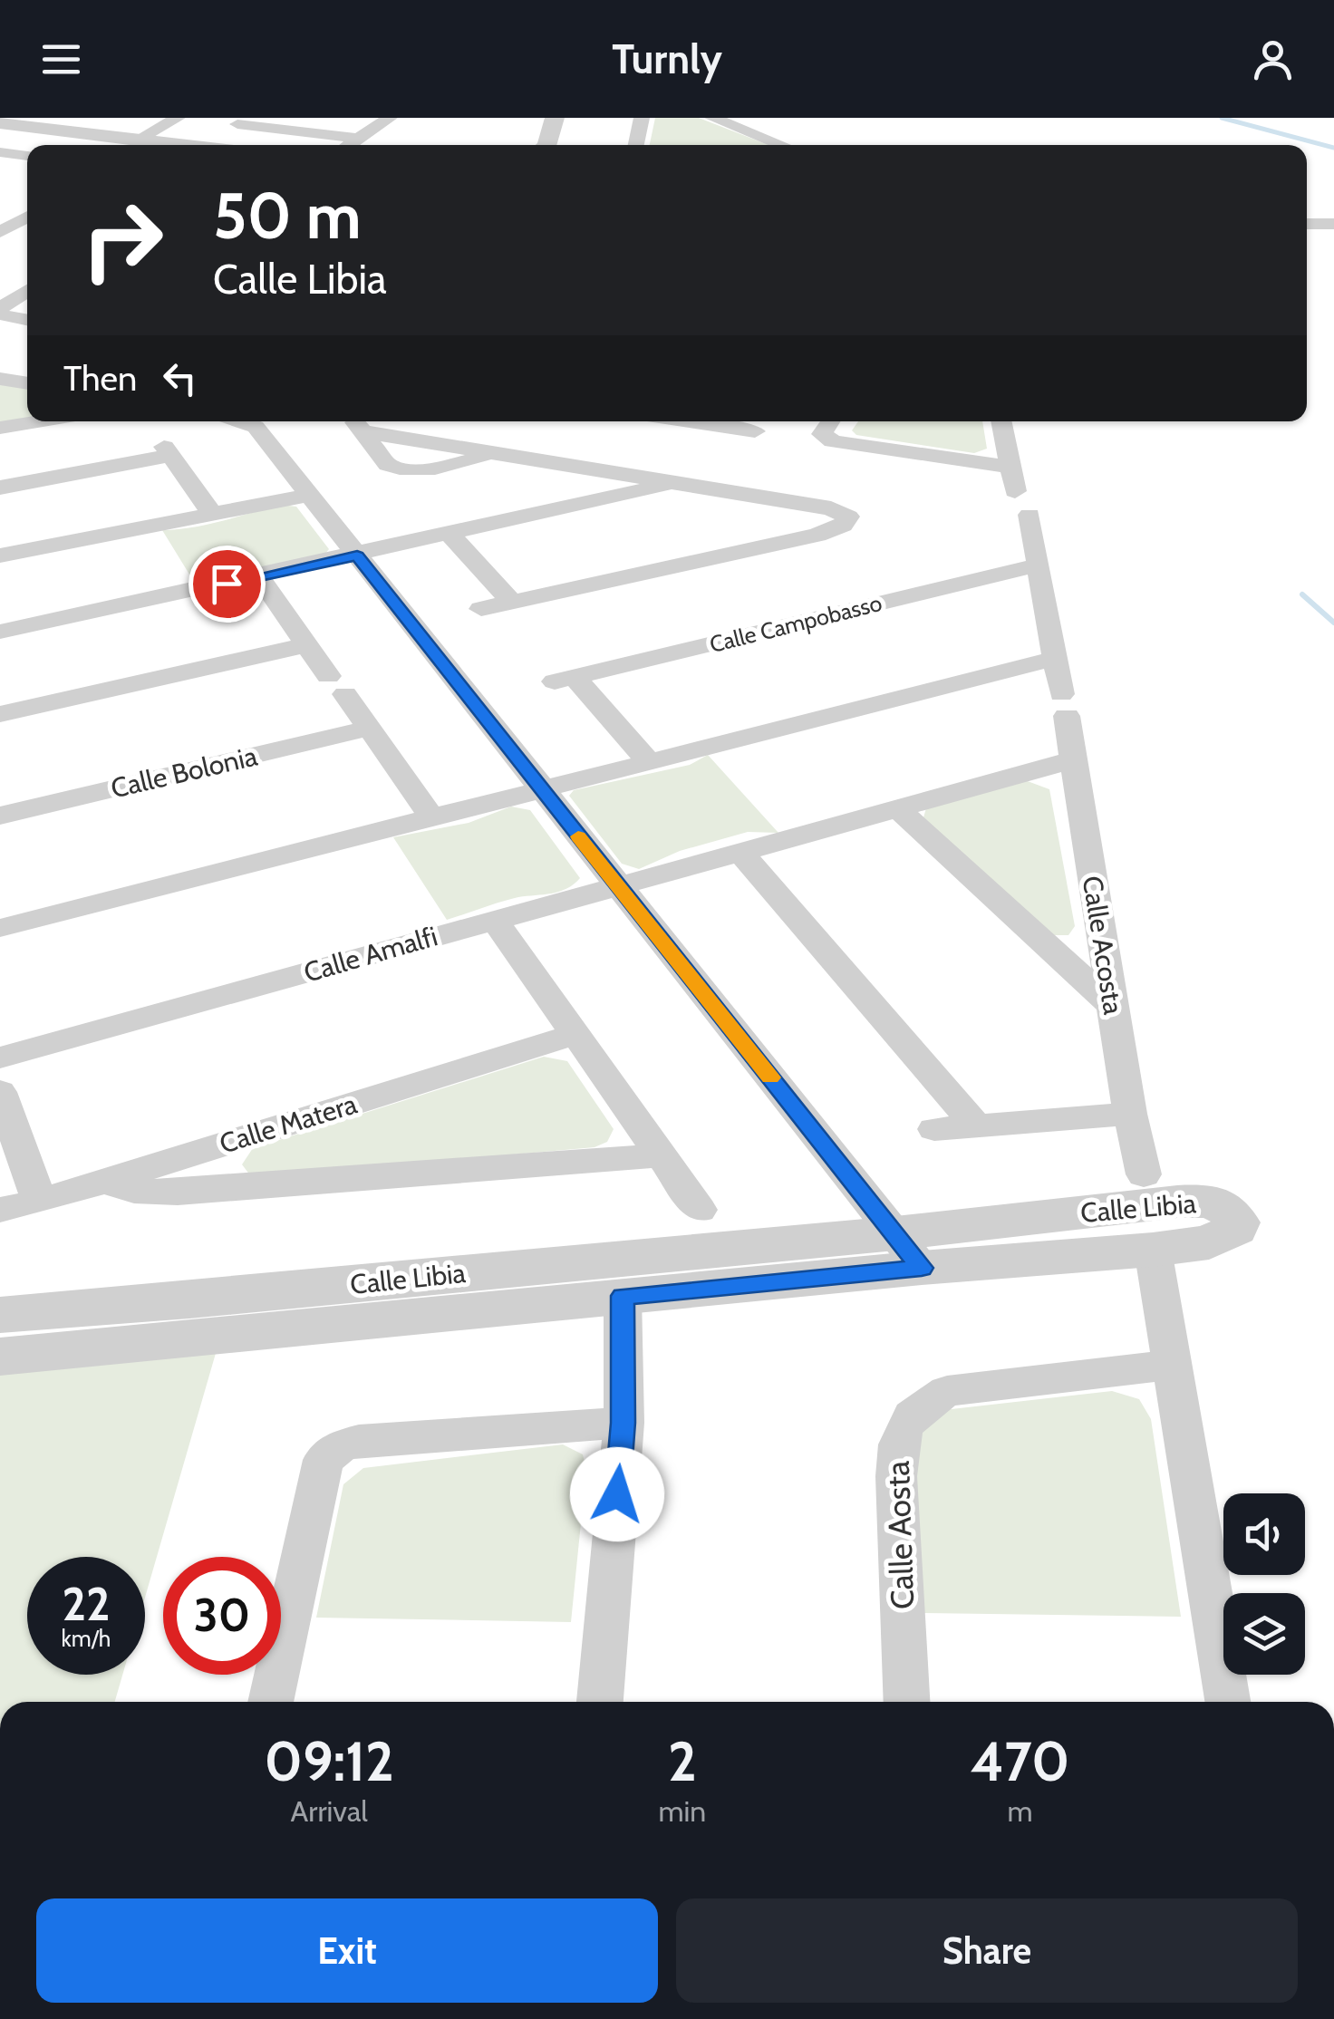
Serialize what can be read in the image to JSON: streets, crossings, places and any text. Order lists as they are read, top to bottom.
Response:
{
  "streets": {
    "street": [
      "Calle Campobasso",
      "Calle Bolonia",
      "Calle Acosta",
      "Calle Amalfi",
      "Calle Matera",
      "Calle Libia",
      "Calle Aosta"
    ]
  },
  "crossings": [
    ["Calle Campobasso", "Calle Acosta"],
    ["Calle Acosta", "Calle Amalfi"]
  ],
  "page": {
    "header": "Turnly",
    "turn": ["50 m", "Calle Libia"],
    "then": "Then",
    "speed": "22 km/h",
    "limit": "30",
    "eta": [
      "09:12",
      "Arrival",
      "2",
      "min",
      "470",
      "m"
    ],
    "buttons": ["Exit", "Share"]
  }
}
